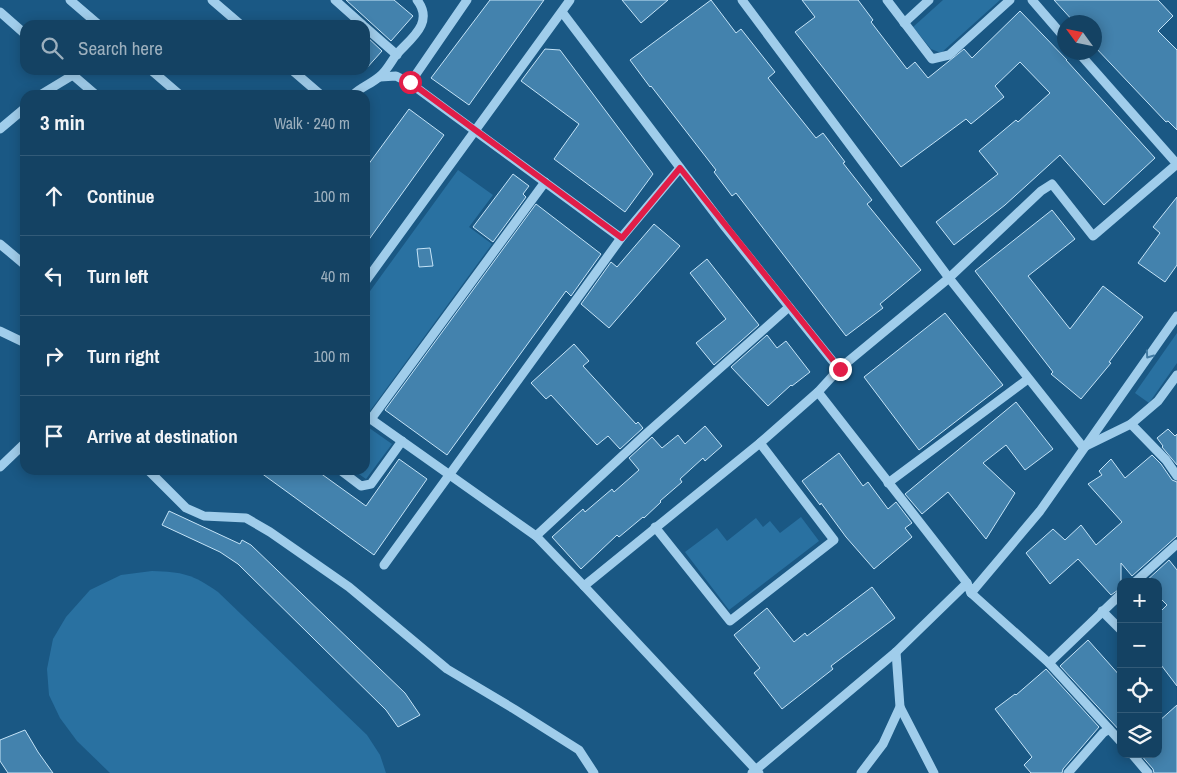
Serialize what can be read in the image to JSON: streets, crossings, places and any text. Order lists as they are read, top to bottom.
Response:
{
  "north": "top left",
  "page": {
    "search": "Search here",
    "heading": ["3 min", "Walk · 240 m"],
    "list": [
      ["Continue", "100 m"],
      ["Turn left", "40 m"],
      ["Turn right", "100 m"],
      "Arrive at destination"
    ],
    "map_buttons": ["+", "−"]
  }
}
